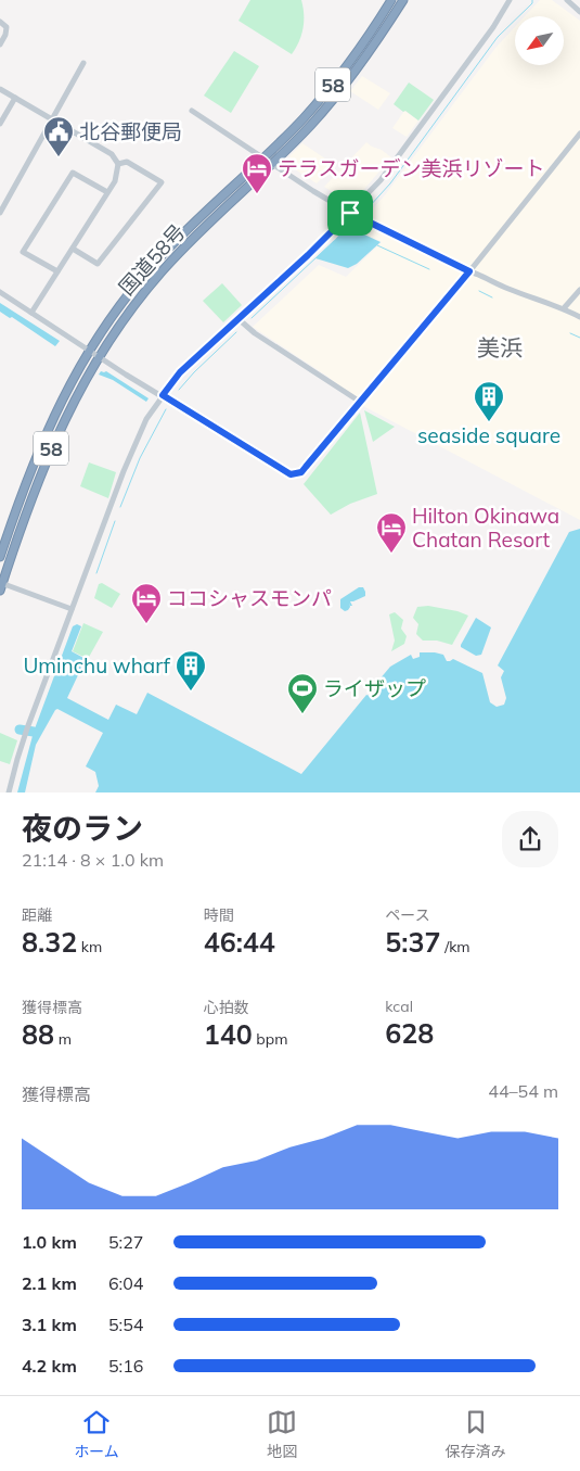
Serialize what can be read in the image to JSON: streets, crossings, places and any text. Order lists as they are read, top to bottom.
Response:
{
  "streets": {
    "highway": ["58", "国道58号"]
  },
  "districts": ["美浜"],
  "places": {
    "public building": ["北谷郵便局"],
    "hotel": ["テラスガーデン美浜リゾート", "Hilton Okinawa Chatan Resort", "ココシャスモンパ"],
    "building": ["seaside square", "Uminchu wharf"],
    "sports": ["ライザップ"]
  },
  "north": "bottom left",
  "page": {
    "heading": ["夜のラン", "21:14 · 8 × 1.0 km"],
    "stats": [
      ["距離", "8.32 km"],
      ["時間", "46:44"],
      ["ペース", "5:37 /km"],
      ["獲得標高", "88 m"],
      ["心拍数", "140 bpm"],
      ["kcal", "628"]
    ],
    "chart": ["獲得標高", "44–54 m"],
    "list": [
      {
        "name": "1.0 km",
        "note": "5:27"
      },
      {
        "name": "2.1 km",
        "note": "6:04"
      },
      {
        "name": "3.1 km",
        "note": "5:54"
      },
      {
        "name": "4.2 km",
        "note": "5:16"
      }
    ],
    "tabs": ["ホーム", "地図", "保存済み"]
  }
}
